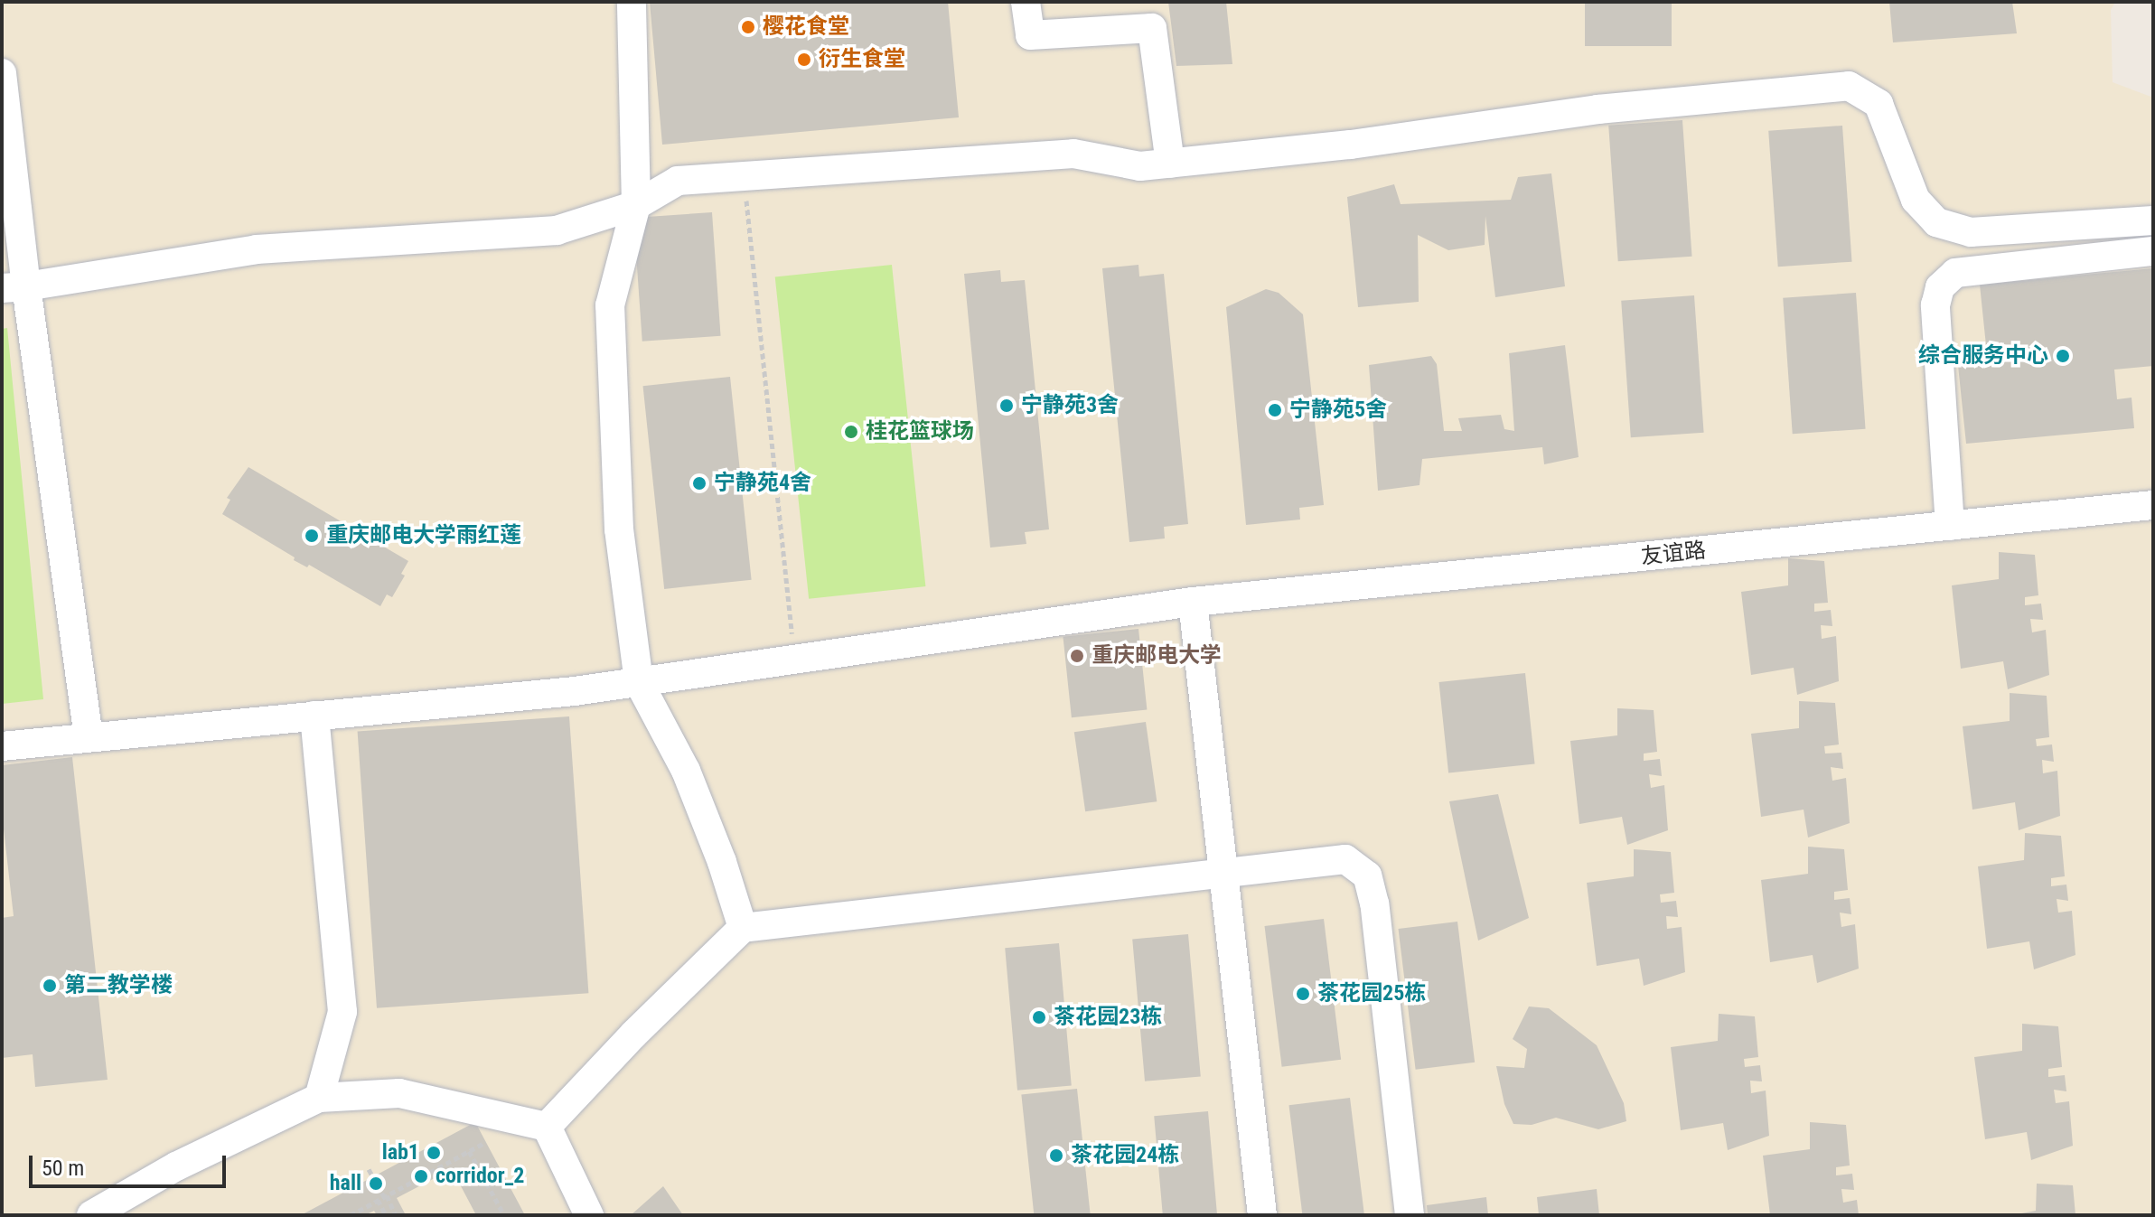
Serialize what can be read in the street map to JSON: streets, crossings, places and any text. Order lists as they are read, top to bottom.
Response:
{
  "streets": {
    "street": ["友谊路"]
  },
  "places": [
    "樱花食堂",
    "衍生食堂",
    "综合服务中心",
    "宁静苑3舍",
    "宁静苑5舍",
    "桂花篮球场",
    "宁静苑4舍",
    "重庆邮电大学雨红莲",
    "重庆邮电大学",
    "第二教学楼",
    "茶花园25栋",
    "茶花园23栋",
    "lab1",
    "茶花园24栋",
    "corridor_2",
    "hall"
  ],
  "scale_bar": "50 m"
}
